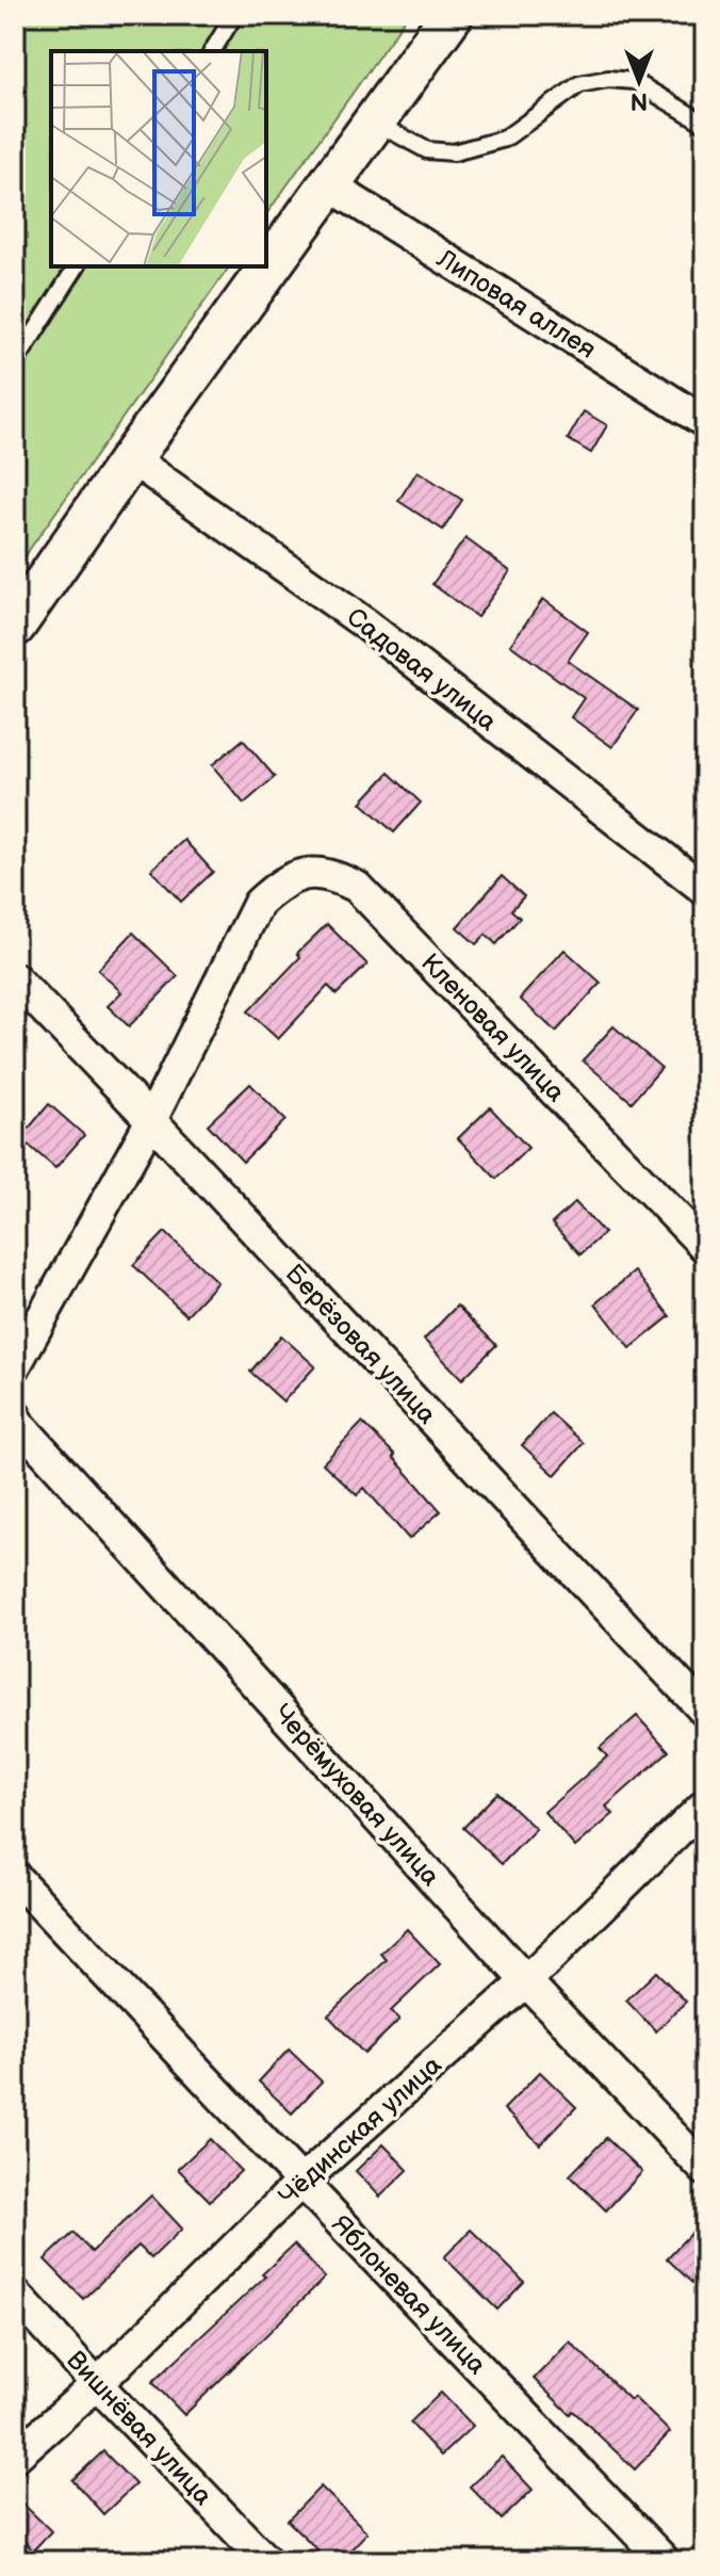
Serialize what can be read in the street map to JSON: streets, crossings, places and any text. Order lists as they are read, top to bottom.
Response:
{
  "streets": {
    "street": [
      "Липовая аллея",
      "Садовая улица",
      "Кленовая улица",
      "Берёзовая улица",
      "Черёмуховая улица",
      "Чёдинская улица",
      "Яблоневая улица",
      "Вишнёвая улица"
    ]
  },
  "crossings": [
    ["Кленовая улица", "Берёзовая улица"],
    ["Черёмуховая улица", "Чёдинская улица"],
    ["Чёдинская улица", "Яблоневая улица"],
    ["Чёдинская улица", "Вишнёвая улица"]
  ],
  "north": "bottom"
}
